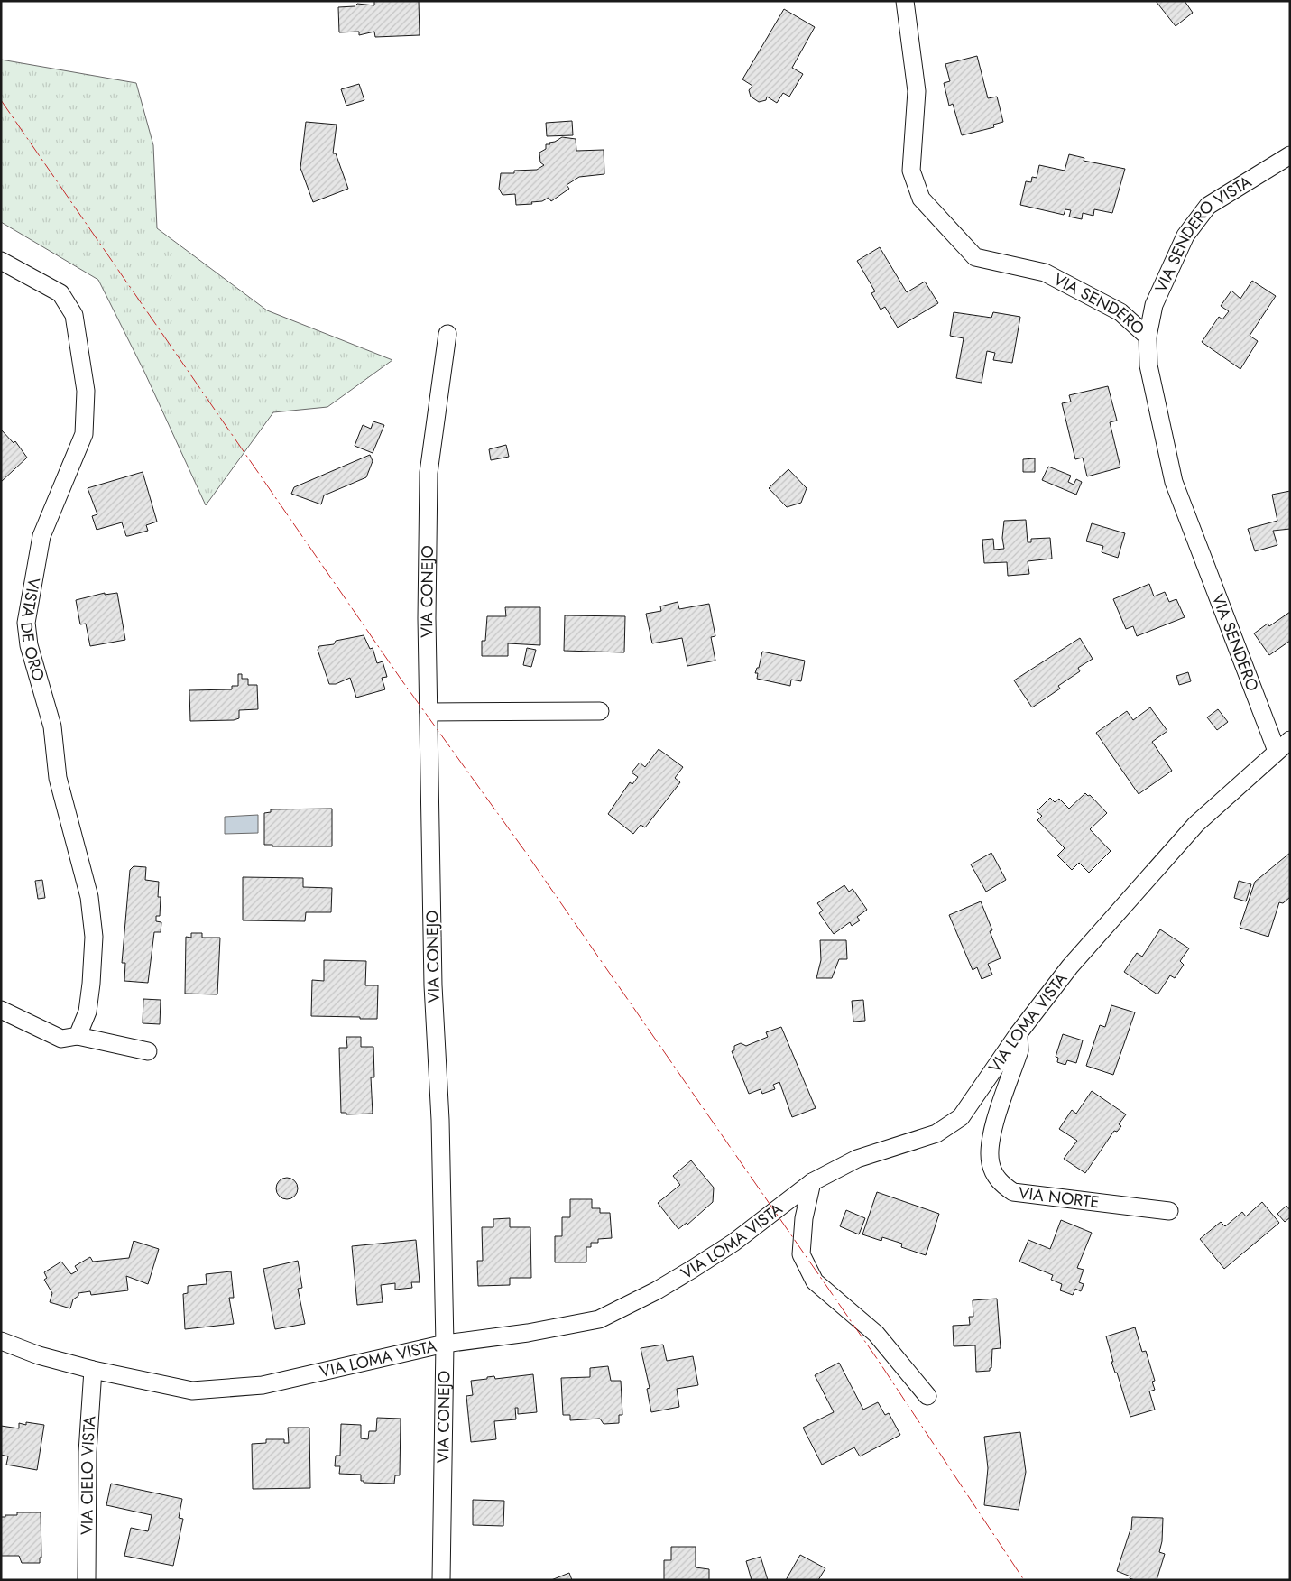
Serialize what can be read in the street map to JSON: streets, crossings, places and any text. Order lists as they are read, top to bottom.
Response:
{
  "streets": {
    "street": [
      "VIA SENDERO VISTA",
      "VIA SENDERO",
      "VIA CONEJO",
      "VISTA DE ORO",
      "VIA LOMA VISTA",
      "VIA NORTE",
      "VIA CIELO VISTA"
    ]
  },
  "crossings": [
    ["VIA SENDERO VISTA", "VIA SENDERO"],
    ["VIA SENDERO", "VIA LOMA VISTA"],
    ["VIA CONEJO", "VIA LOMA VISTA"],
    ["VIA LOMA VISTA", "VIA NORTE"],
    ["VIA LOMA VISTA", "VIA CIELO VISTA"]
  ]
}
